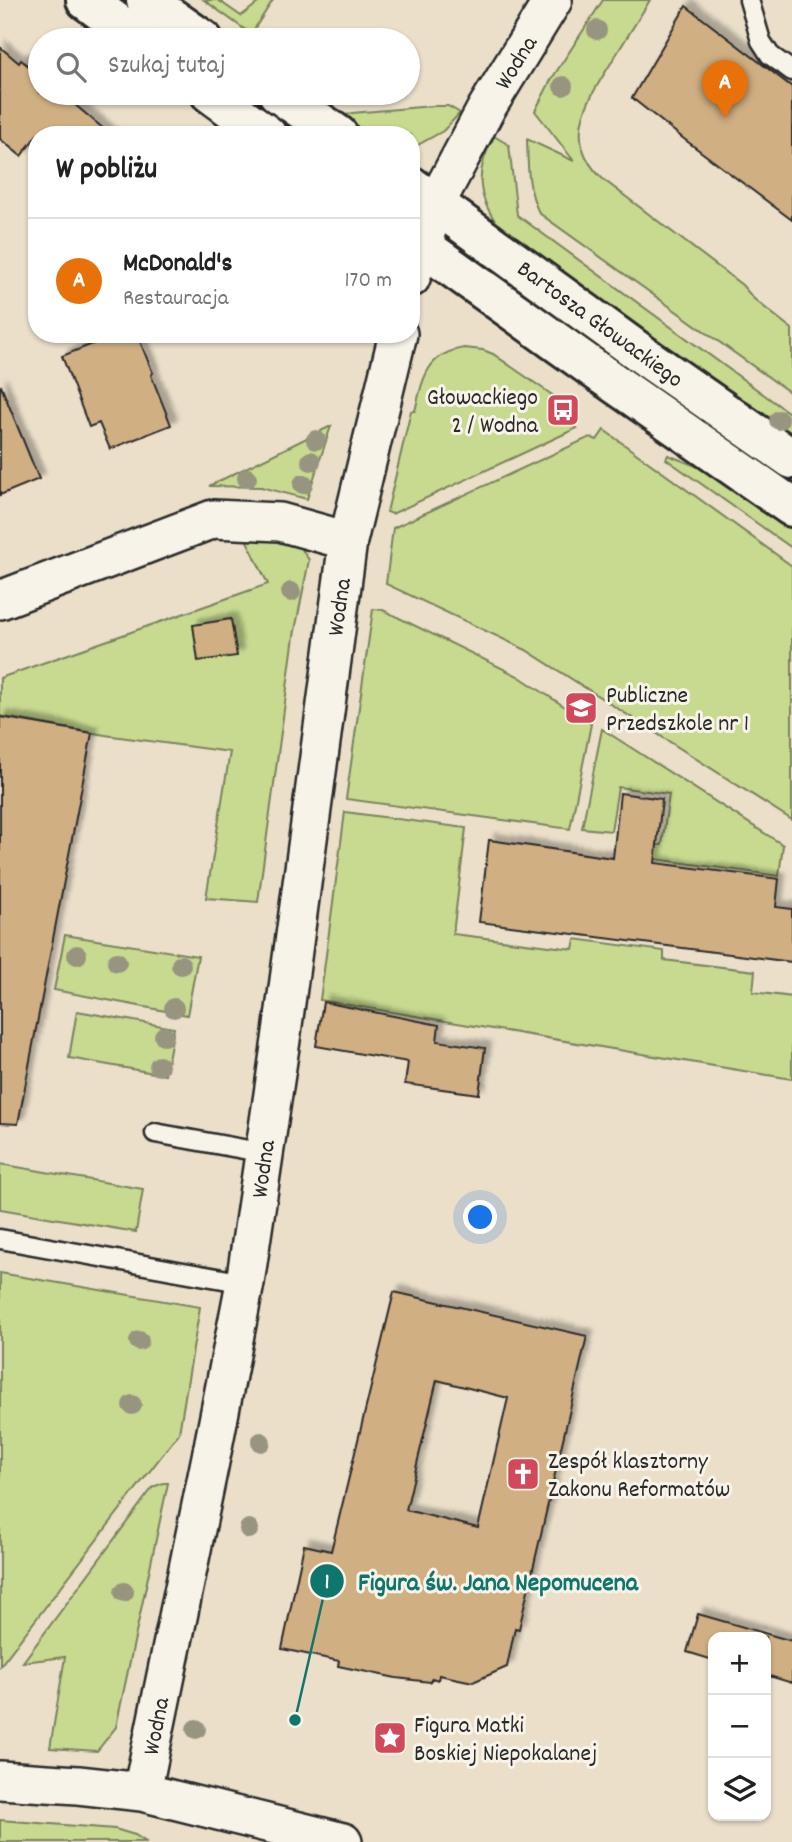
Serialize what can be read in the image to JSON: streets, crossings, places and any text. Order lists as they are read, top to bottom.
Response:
{
  "streets": {
    "street": ["Wodna", "Bartosza Głowackiego"]
  },
  "crossings": [
    ["Wodna", "Bartosza Głowackiego"]
  ],
  "places": {
    "bus stop": ["Głowackiego 2 / Wodna"],
    "school or university": ["Publiczne Przedszkole nr 1"],
    "church": ["Zespół klasztorny Zakonu Reformatów"],
    "other": ["Figura św. Jana Nepomucena"],
    "place": ["Figura Matki Boskiej Niepokalanej"]
  },
  "page": {
    "search": "Szukaj tutaj",
    "pins": "A",
    "heading": "W pobliżu",
    "list": [
      {
        "mark": "A",
        "name": "McDonald's",
        "note": "Restauracja",
        "value": "170 m"
      }
    ],
    "map_buttons": ["+", "−"]
  }
}
